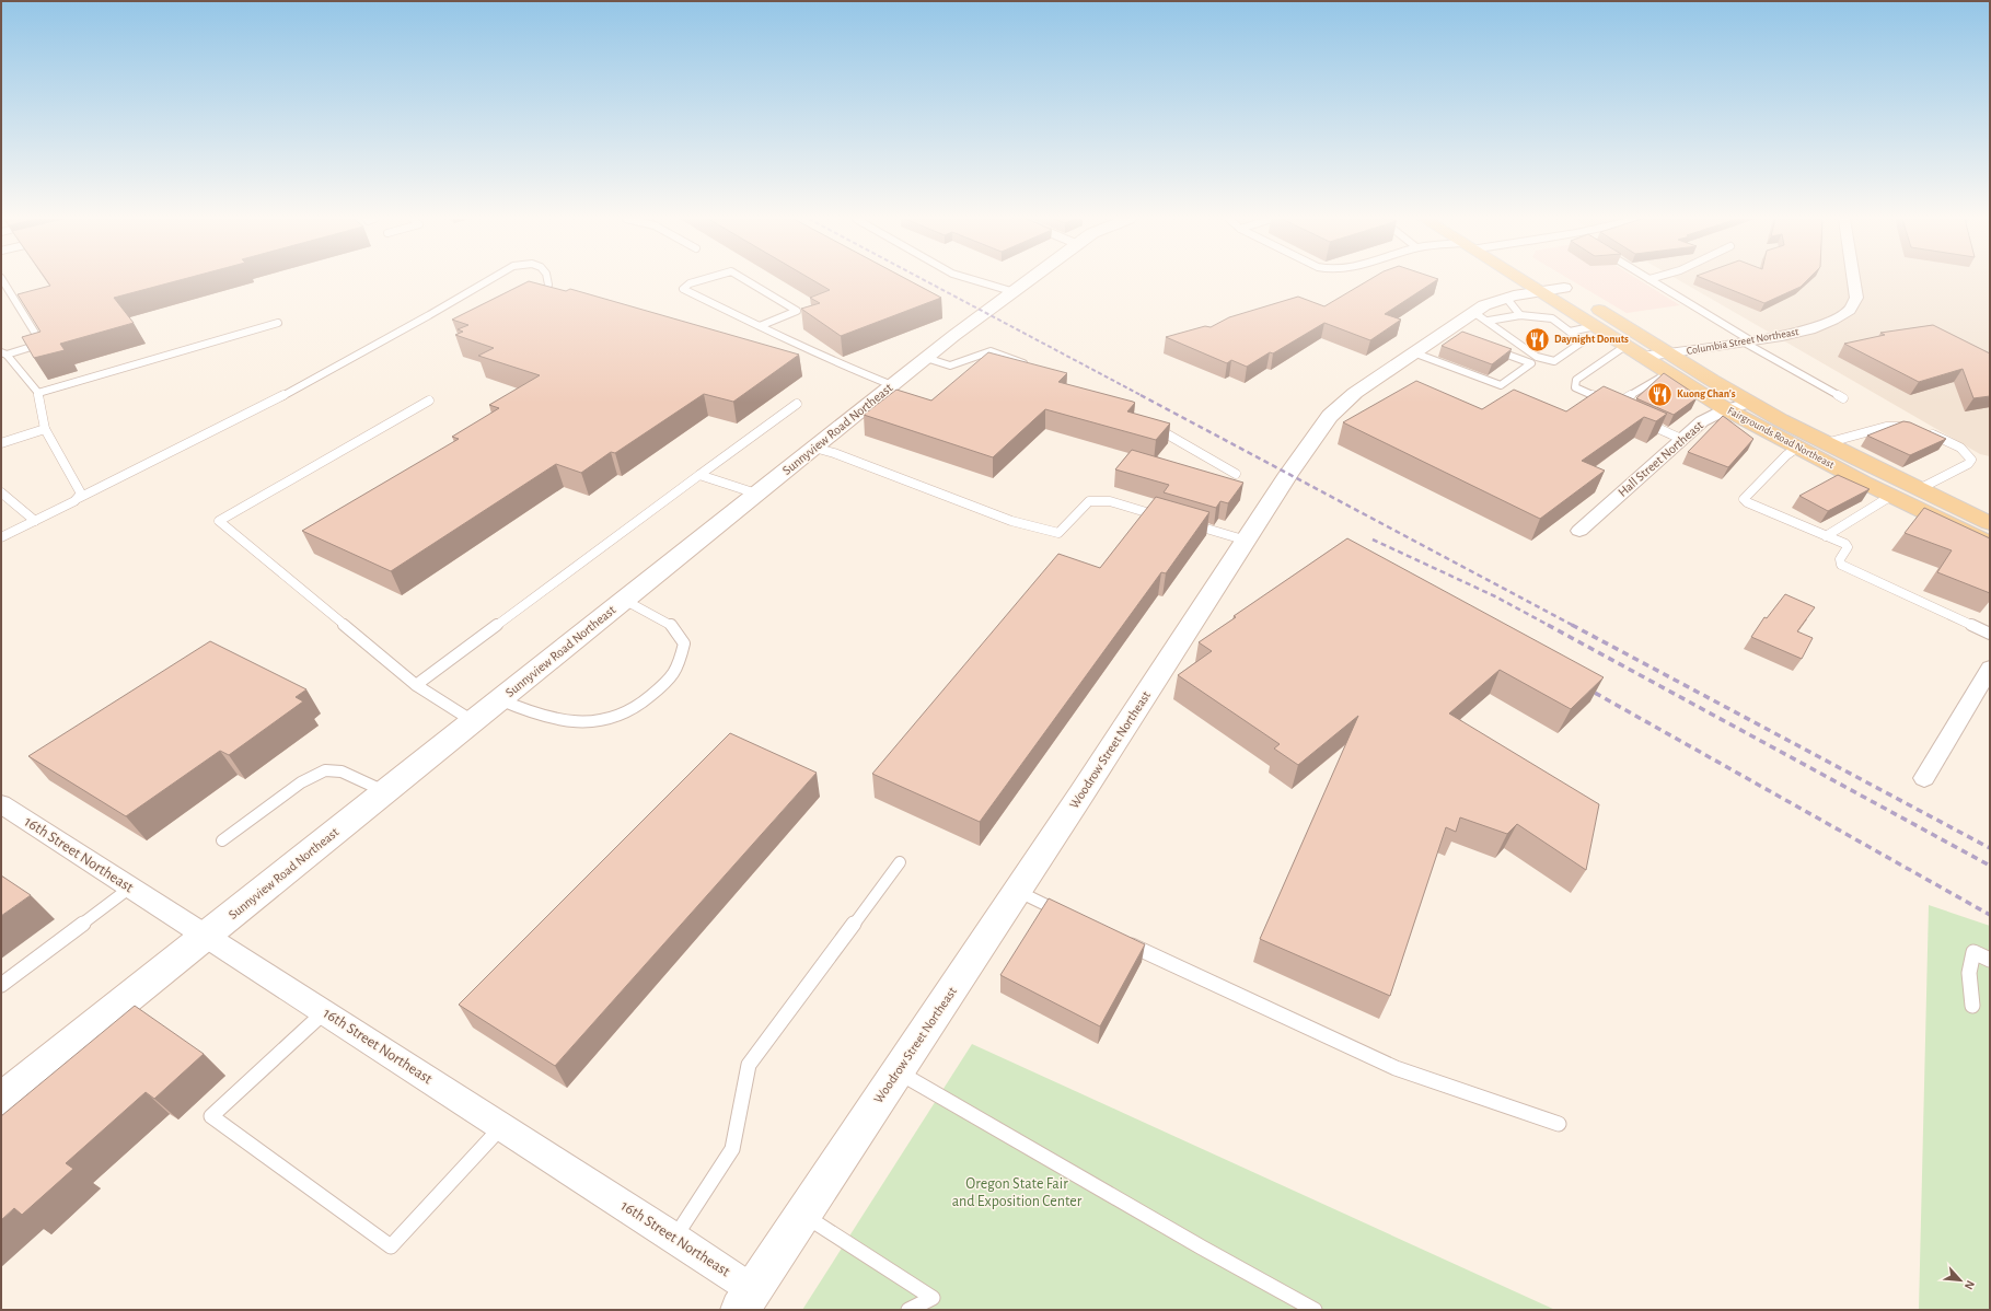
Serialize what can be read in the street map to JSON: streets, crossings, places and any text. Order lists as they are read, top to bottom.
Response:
{
  "streets": {
    "main road": ["Sunnyview Road Northeast", "Fairgrounds Road Northeast", "Woodrow Street Northeast"],
    "street": ["Columbia Street Northeast", "Hall Street Northeast", "16th Street Northeast"]
  },
  "crossings": [
    ["Columbia Street Northeast", "Fairgrounds Road Northeast"],
    ["Sunnyview Road Northeast", "16th Street Northeast"],
    ["Fairgrounds Road Northeast", "Hall Street Northeast"],
    ["Fairgrounds Road Northeast", "Woodrow Street Northeast"],
    ["Woodrow Street Northeast", "16th Street Northeast"]
  ],
  "parks": ["Oregon State Fair and Exposition Center"],
  "places": {
    "restaurant": ["Daynight Donuts", "Kuong Chan's"]
  },
  "north": "bottom right"
}
